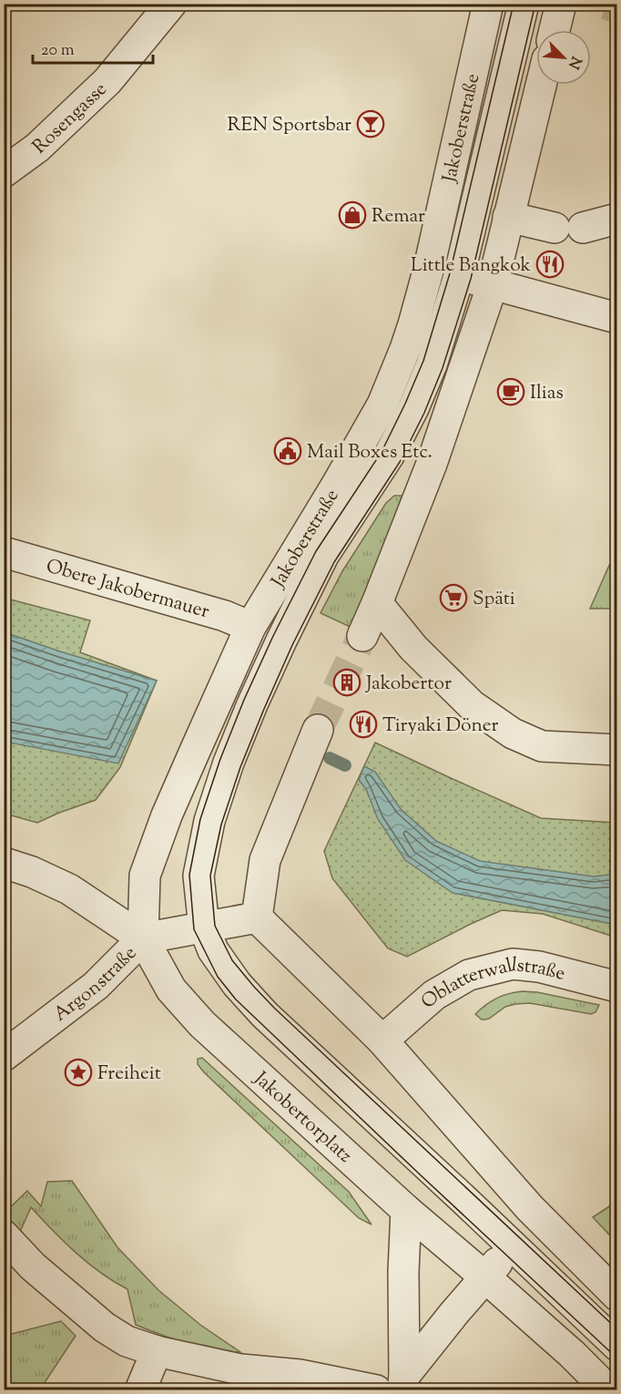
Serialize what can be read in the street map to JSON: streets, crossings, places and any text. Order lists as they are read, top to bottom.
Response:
{
  "streets": {
    "street": [
      "Rosengasse",
      "Jakoberstraße",
      "Obere Jakobermauer",
      "Argonstraße",
      "Oblatterwallstraße",
      "Jakobertorplatz"
    ]
  },
  "crossings": [
    ["Jakoberstraße", "Obere Jakobermauer"],
    ["Jakoberstraße", "Argonstraße"],
    ["Jakoberstraße", "Jakobertorplatz"],
    ["Argonstraße", "Jakobertorplatz"]
  ],
  "places": {
    "bar": ["REN Sportsbar"],
    "shop": ["Remar"],
    "restaurant": ["Little Bangkok", "Tiryaki Döner"],
    "cafe": ["Ilias"],
    "public building": ["Mail Boxes Etc."],
    "supermarket": ["Späti"],
    "building": ["Jakobertor"],
    "place": ["Freiheit"]
  },
  "scale_bar": "20 m",
  "north": "bottom right"
}
